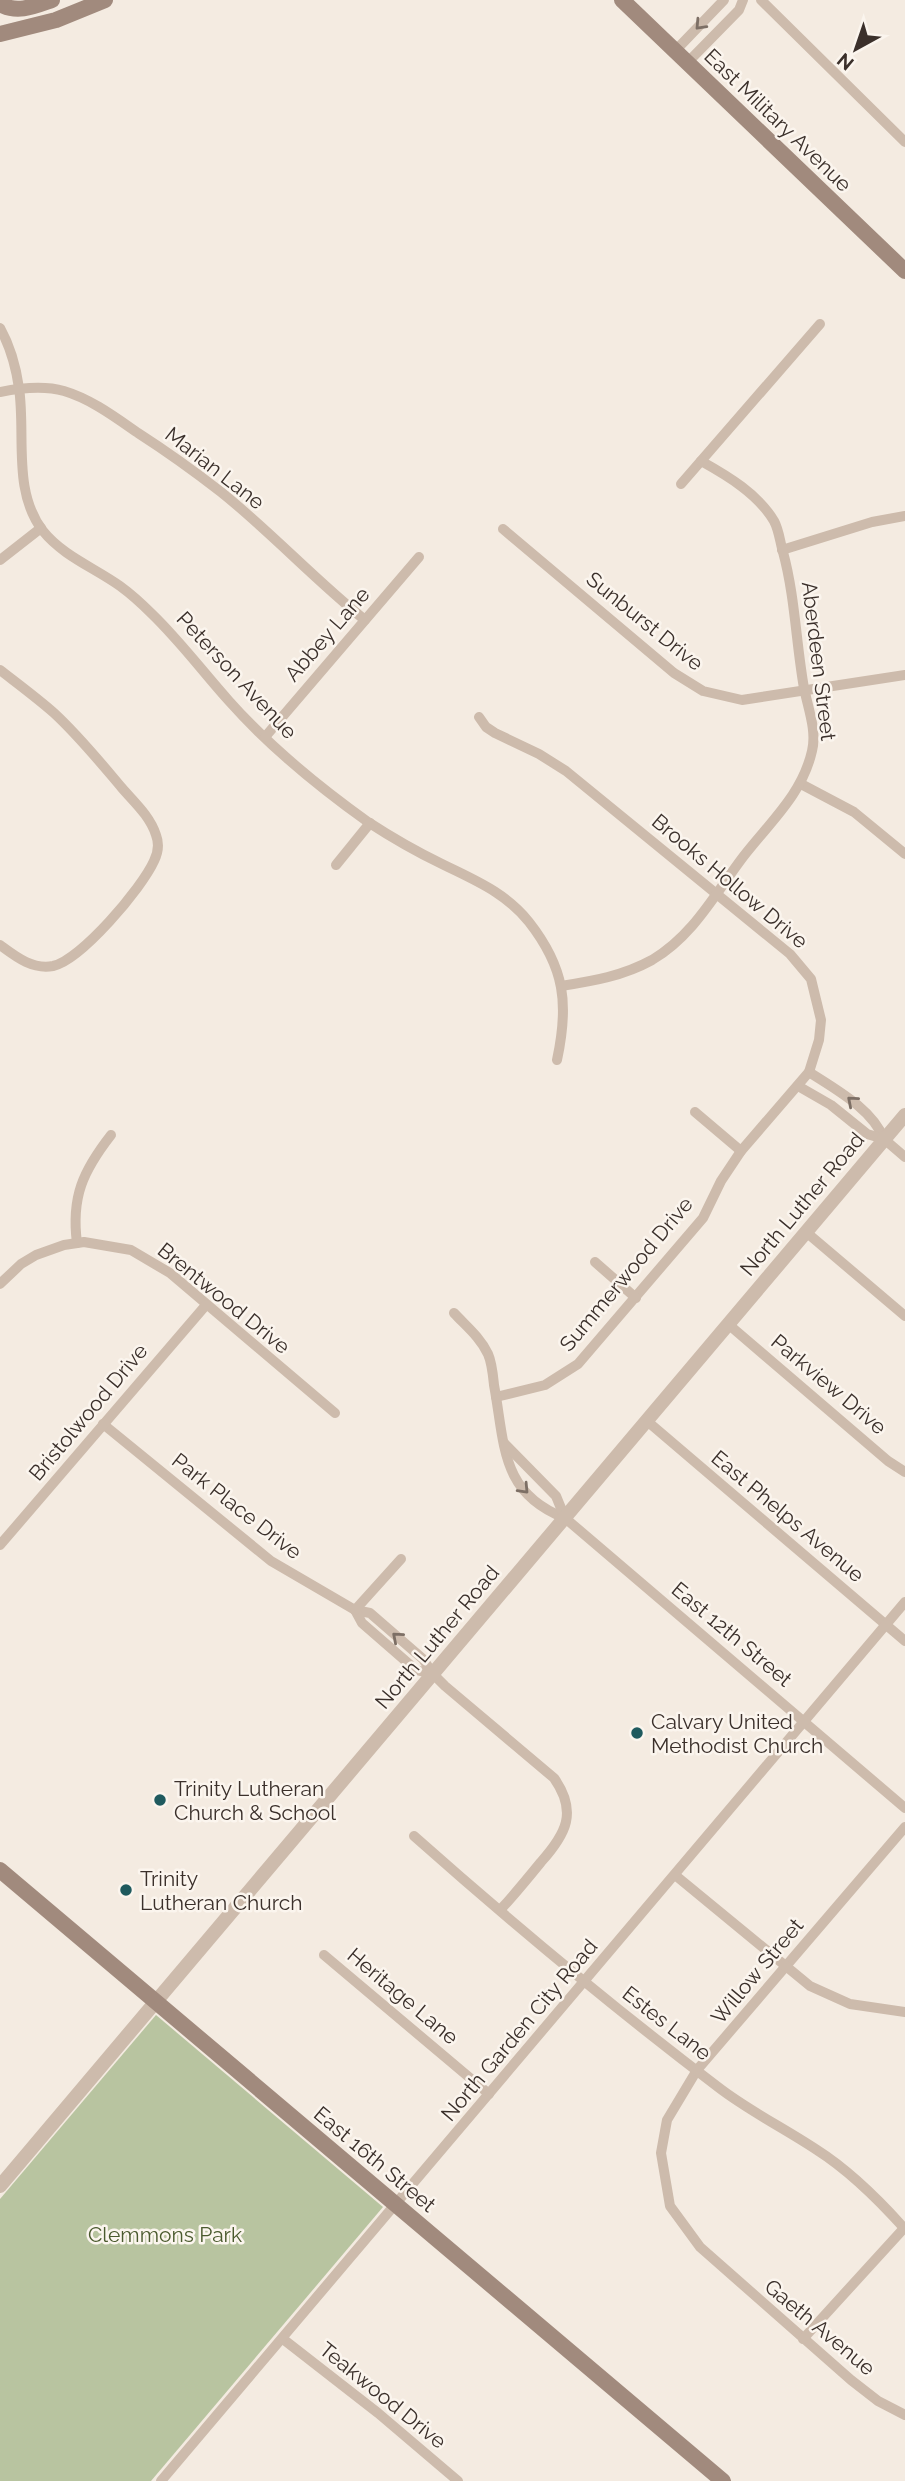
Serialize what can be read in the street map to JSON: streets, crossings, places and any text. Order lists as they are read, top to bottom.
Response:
{
  "streets": {
    "main road": ["East Military Avenue", "East 16th Street"],
    "street": [
      "Marian Lane",
      "Sunburst Drive",
      "Abbey Lane",
      "Aberdeen Street",
      "Peterson Avenue",
      "Brooks Hollow Drive",
      "North Luther Road",
      "Summerwood Drive",
      "Brentwood Drive",
      "Parkview Drive",
      "Bristolwood Drive",
      "Park Place Drive",
      "East Phelps Avenue",
      "East 12th Street",
      "Willow Street",
      "Heritage Lane",
      "Estes Lane",
      "North Garden City Road",
      "Gaeth Avenue",
      "Teakwood Drive"
    ]
  },
  "crossings": [
    ["Marian Lane", "Abbey Lane"],
    ["Marian Lane", "Peterson Avenue"],
    ["Sunburst Drive", "Aberdeen Street"],
    ["Abbey Lane", "Peterson Avenue"],
    ["Aberdeen Street", "Peterson Avenue"],
    ["Aberdeen Street", "Brooks Hollow Drive"],
    ["Brooks Hollow Drive", "Summerwood Drive"],
    ["North Luther Road", "Parkview Drive"],
    ["North Luther Road", "Park Place Drive"],
    ["North Luther Road", "East Phelps Avenue"],
    ["North Luther Road", "East 12th Street"],
    ["North Luther Road", "East 16th Street"],
    ["Summerwood Drive", "East 12th Street"],
    ["Brentwood Drive", "Bristolwood Drive"],
    ["Bristolwood Drive", "Park Place Drive"],
    ["Park Place Drive", "Estes Lane"],
    ["East Phelps Avenue", "North Garden City Road"],
    ["East 12th Street", "North Garden City Road"],
    ["Willow Street", "Estes Lane"],
    ["Willow Street", "Gaeth Avenue"],
    ["Heritage Lane", "North Garden City Road"],
    ["Estes Lane", "North Garden City Road"],
    ["North Garden City Road", "East 16th Street"],
    ["North Garden City Road", "Teakwood Drive"]
  ],
  "parks": ["Clemmons Park"],
  "places": ["Calvary United Methodist Church", "Trinity Lutheran Church & School", "Trinity Lutheran Church"],
  "north": "bottom left"
}
